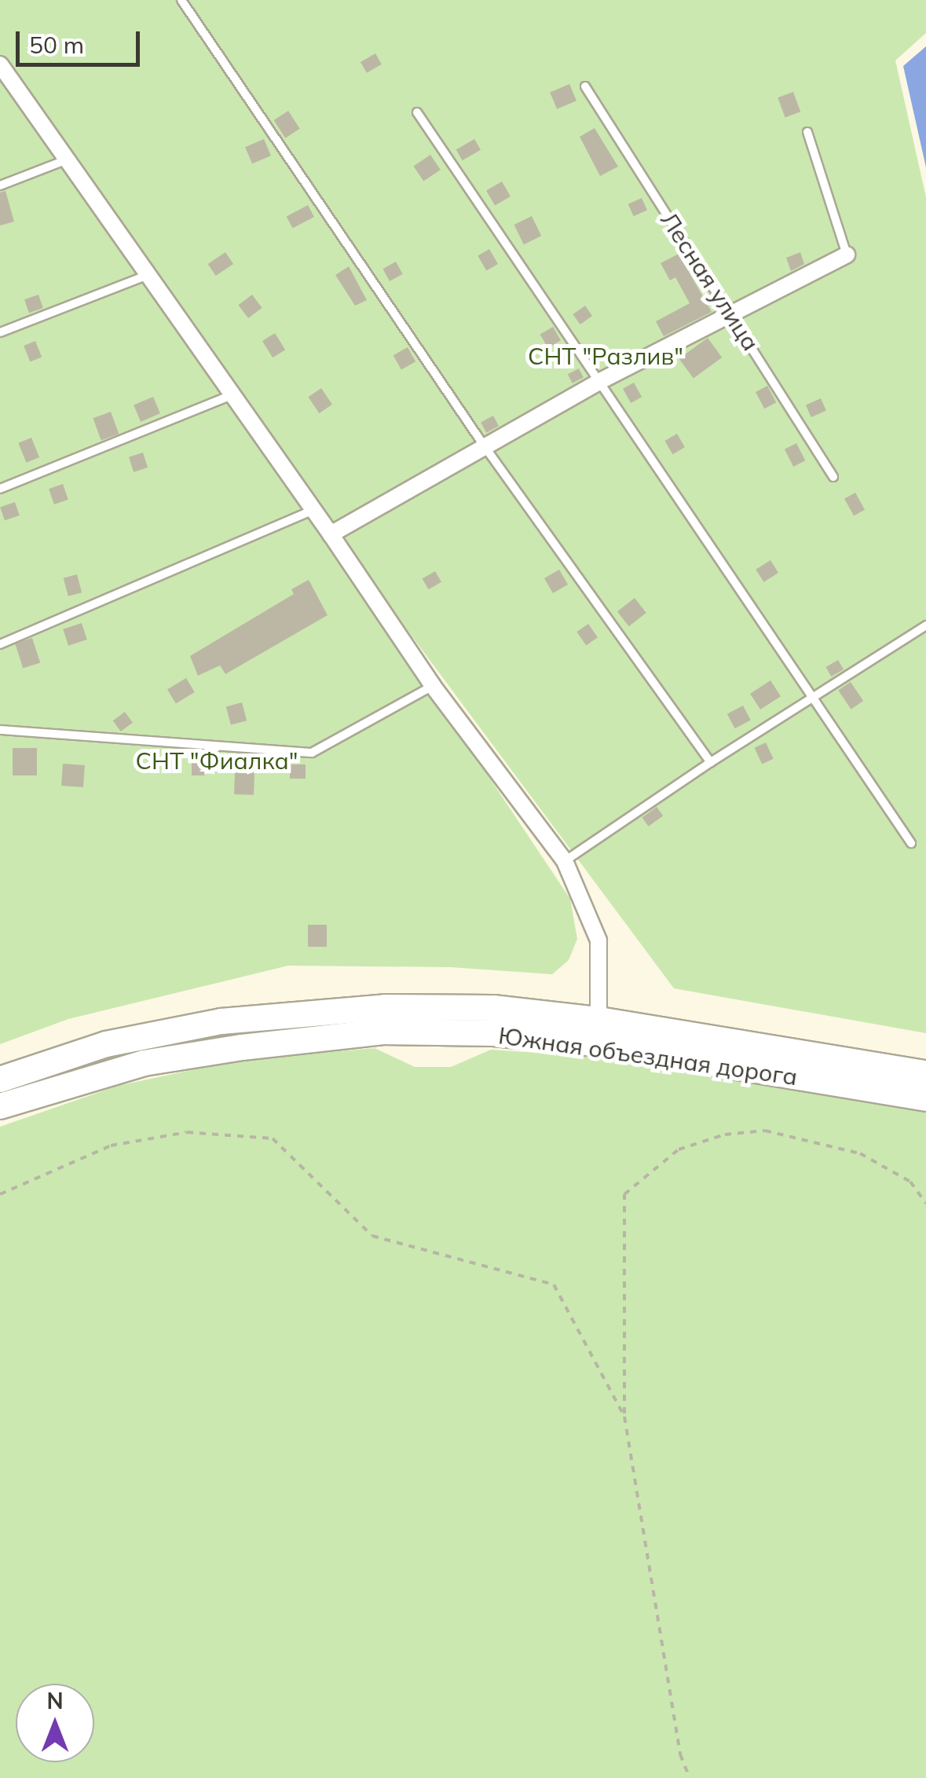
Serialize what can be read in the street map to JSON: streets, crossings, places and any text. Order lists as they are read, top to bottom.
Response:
{
  "streets": {
    "main road": ["Южная объездная дорога"],
    "lane": ["Лесная улица"]
  },
  "parks": ["СНТ \"Разлив\"", "СНТ \"Фиалка\""],
  "scale_bar": "50 m",
  "north": "top"
}
